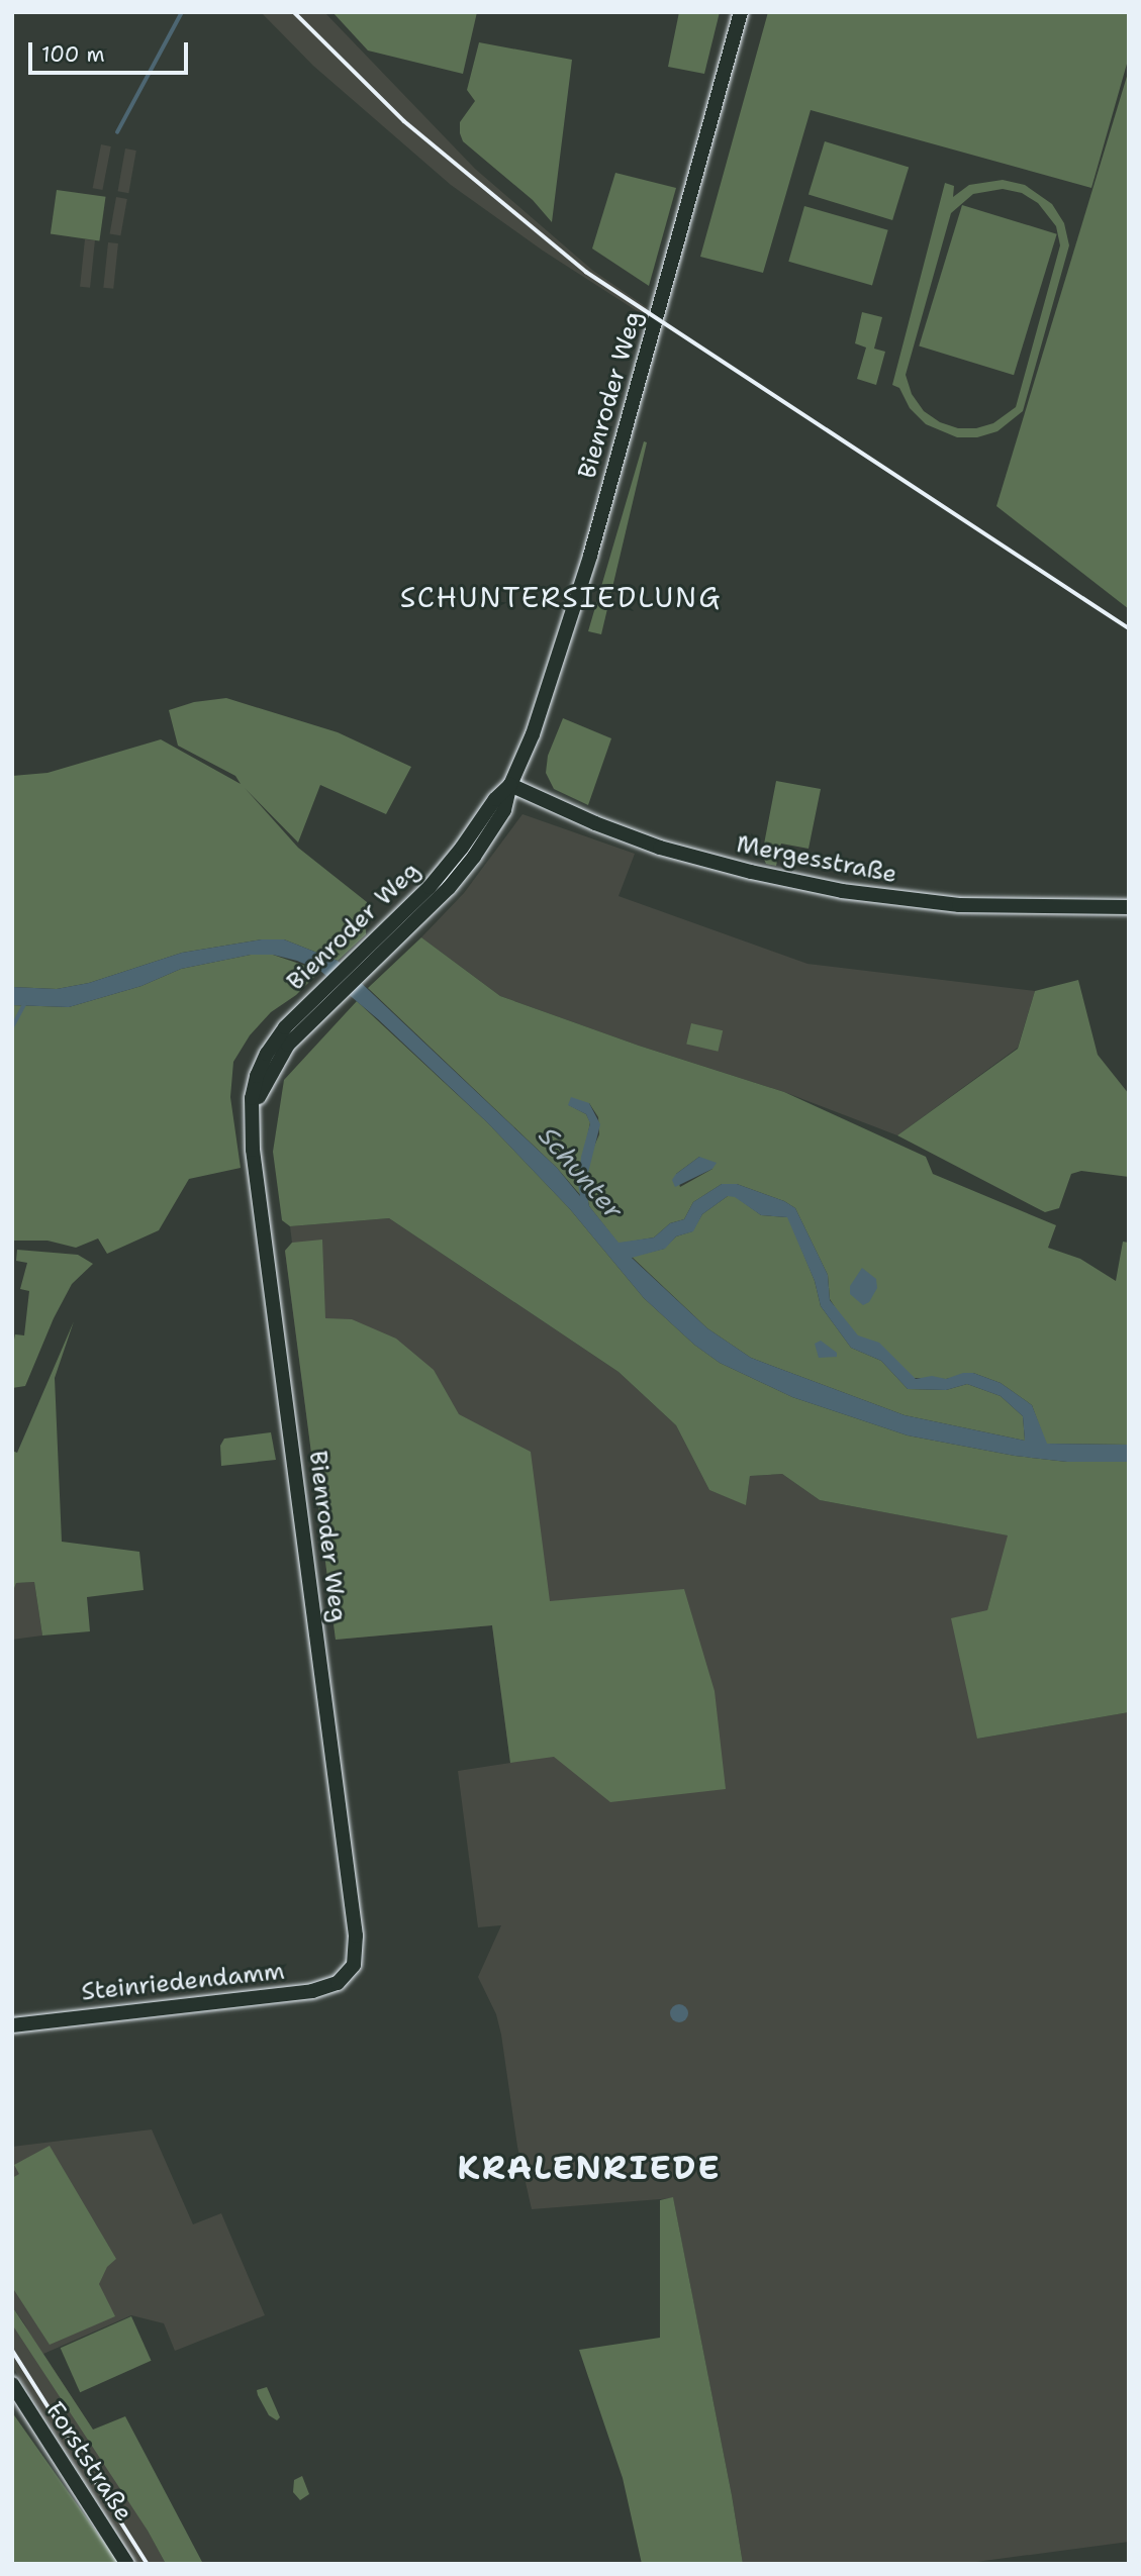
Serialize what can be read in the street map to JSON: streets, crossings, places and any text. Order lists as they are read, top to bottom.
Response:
{
  "streets": {
    "main road": [
      "Bienroder Weg",
      "Mergesstraße",
      "Steinriedendamm",
      "Forststraße"
    ]
  },
  "crossings": [
    ["Bienroder Weg", "Mergesstraße"],
    ["Bienroder Weg", "Steinriedendamm"]
  ],
  "districts": ["SCHUNTERSIEDLUNG", "KRALENRIEDE"],
  "water": ["Schunter"],
  "scale_bar": "100 m"
}
